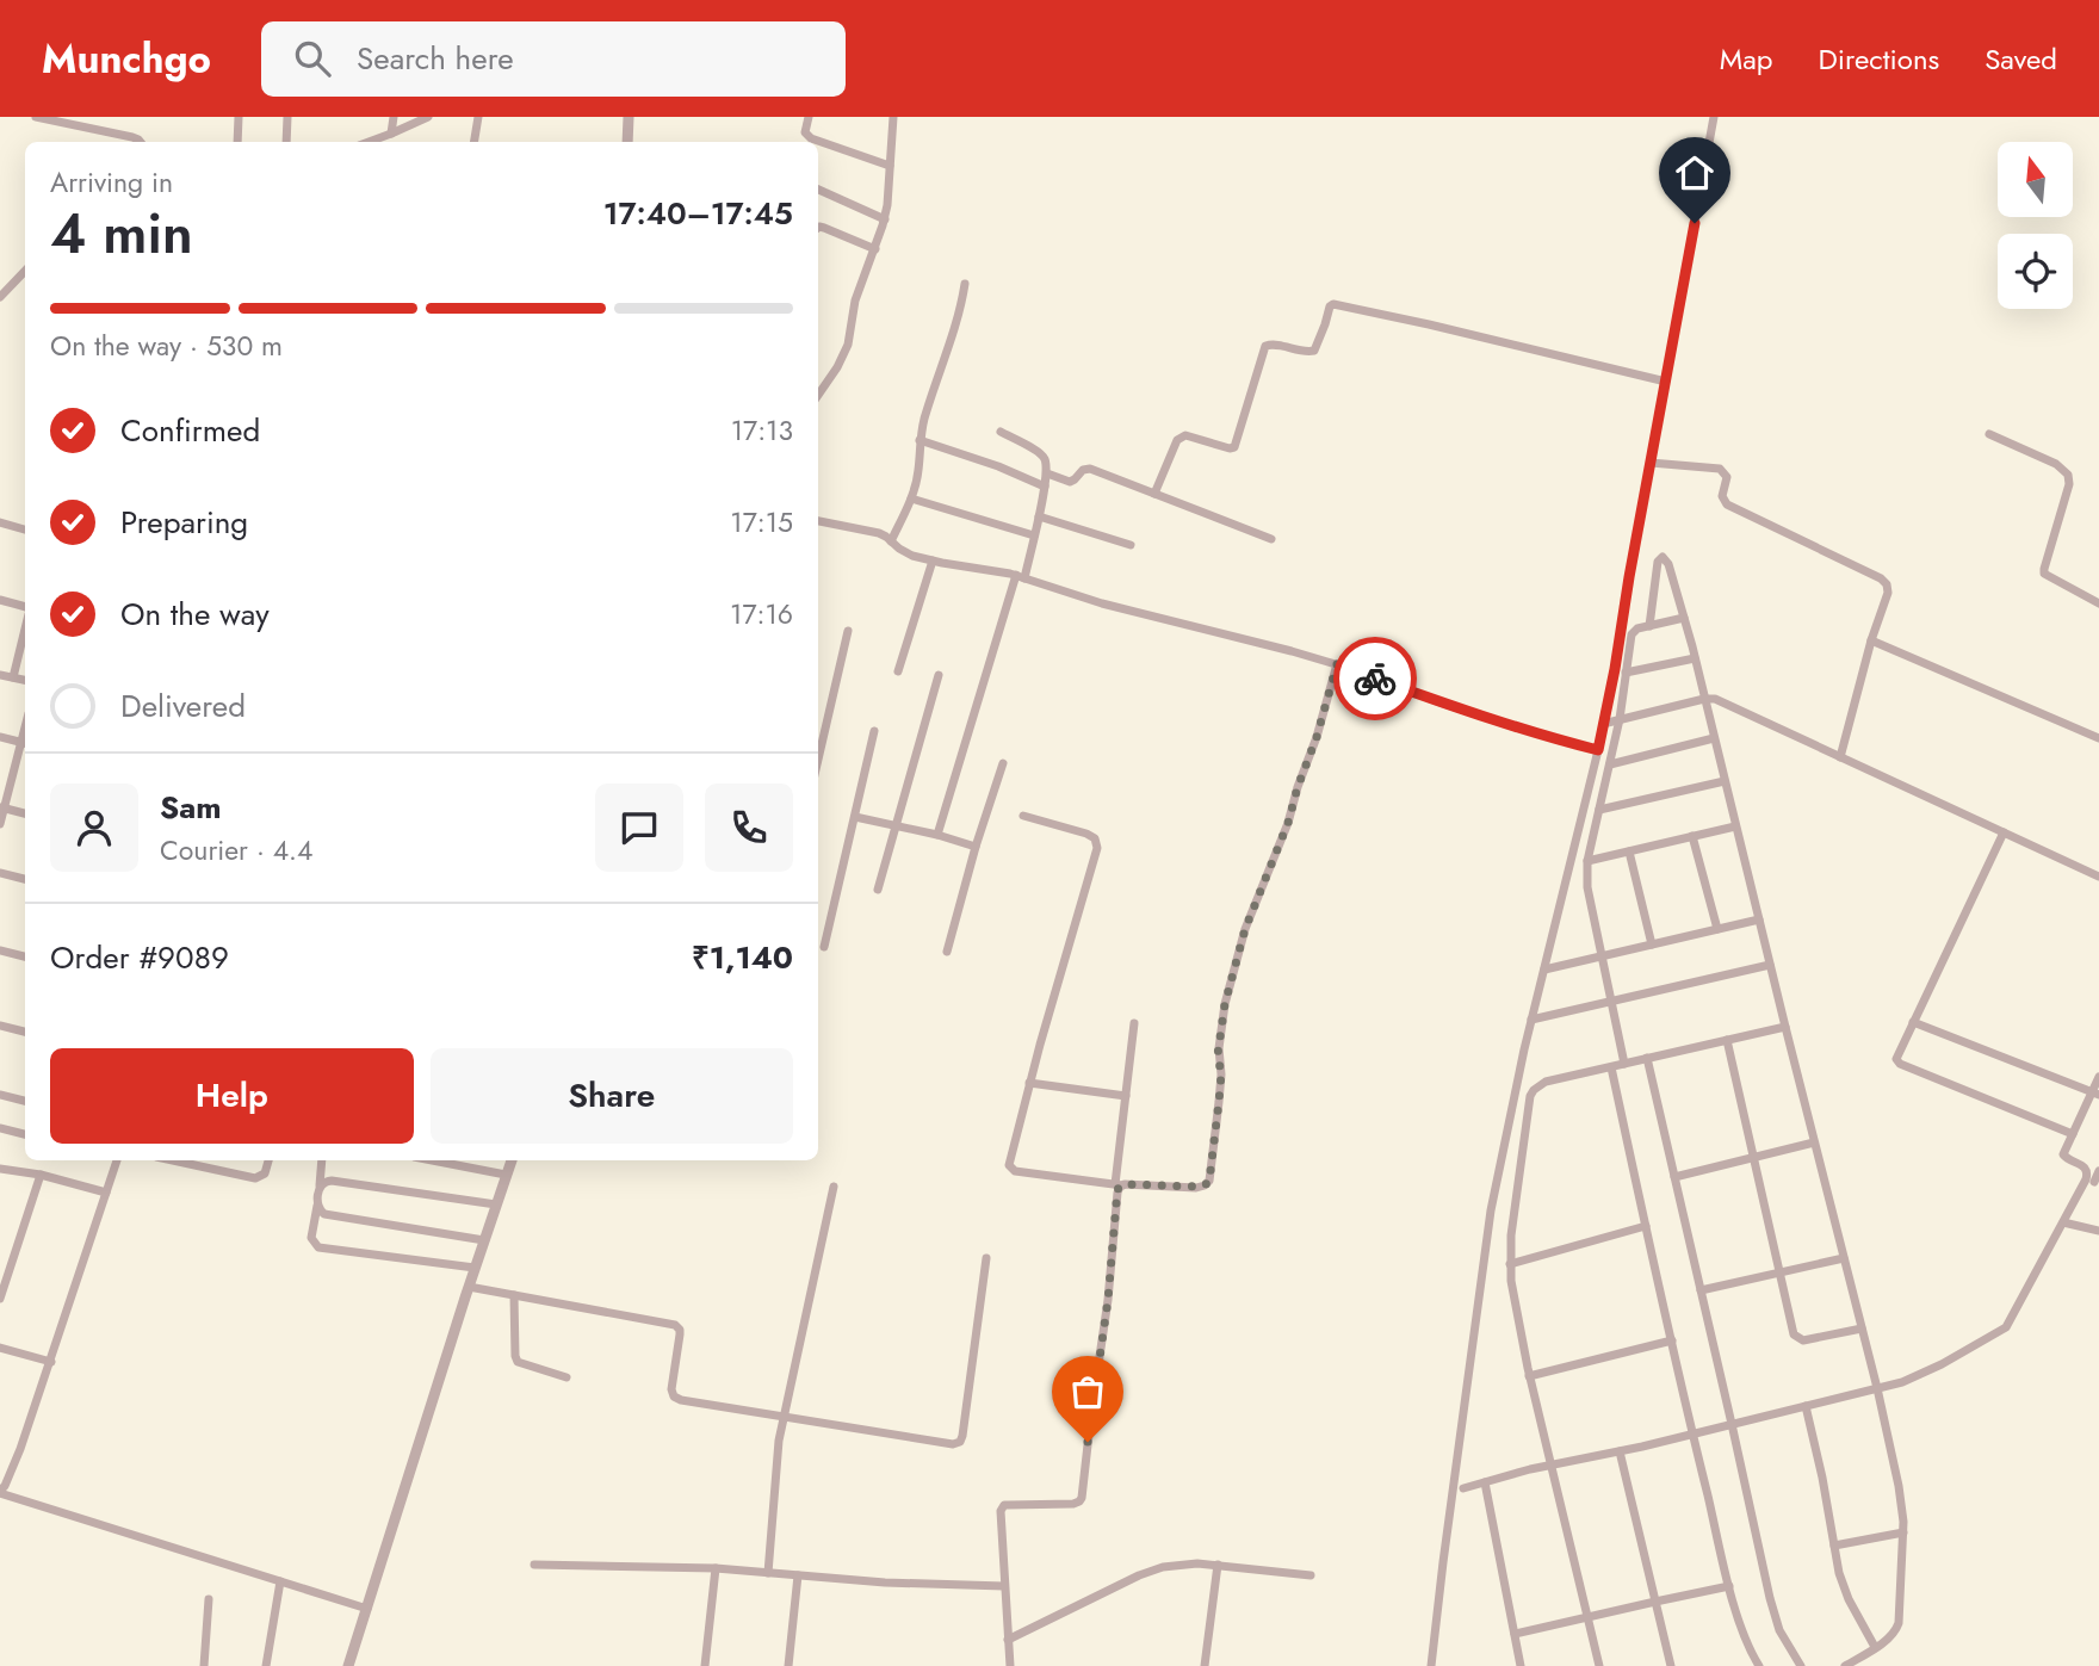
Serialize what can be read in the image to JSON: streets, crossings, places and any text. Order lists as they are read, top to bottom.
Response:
{
  "north": "top",
  "page": {
    "header": "Munchgo",
    "search": "Search here",
    "nav": ["Map", "Directions", "Saved"],
    "heading": ["4 min", "Arriving in", "17:40–17:45"],
    "panel": [
      "Sam",
      "Courier · 4.4",
      "Order #9089",
      "₹1,140"
    ],
    "bar": "On the way · 530 m",
    "list": [
      ["Confirmed", "17:13"],
      ["Preparing", "17:15"],
      ["On the way", "17:16"],
      "Delivered"
    ],
    "buttons": ["Help", "Share"]
  }
}
